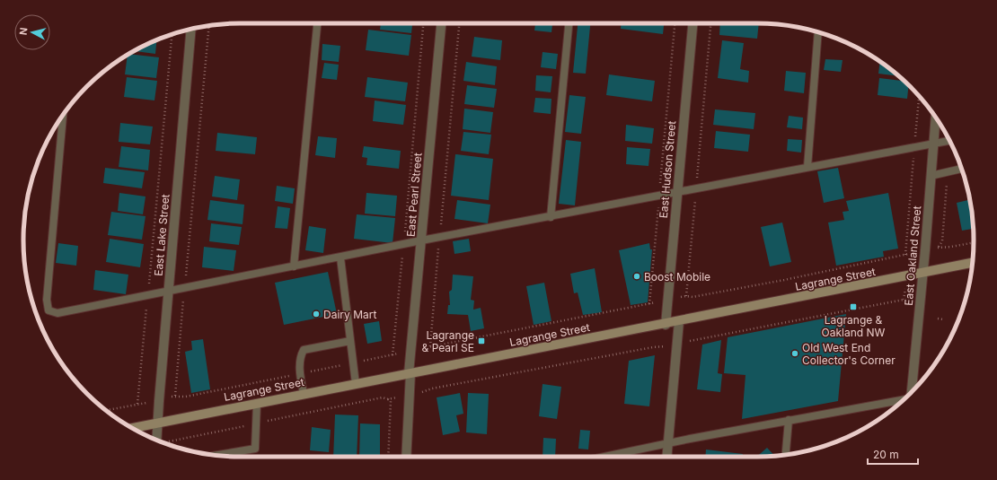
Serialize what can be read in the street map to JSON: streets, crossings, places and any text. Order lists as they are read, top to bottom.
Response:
{
  "streets": {
    "main road": ["Lagrange Street"],
    "street": [
      "East Hudson Street",
      "East Pearl Street",
      "East Lake Street",
      "East Oakland Street"
    ]
  },
  "crossings": [
    ["East Hudson Street", "Lagrange Street"],
    ["East Pearl Street", "Lagrange Street"],
    ["East Lake Street", "Lagrange Street"],
    ["East Oakland Street", "Lagrange Street"]
  ],
  "places": {
    "other": ["Boost Mobile", "Dairy Mart", "Old West End Collector's Corner"],
    "transit": ["Lagrange & Oakland NW", "Lagrange & Pearl SE"]
  },
  "scale_bar": "20 m",
  "north": "left"
}
